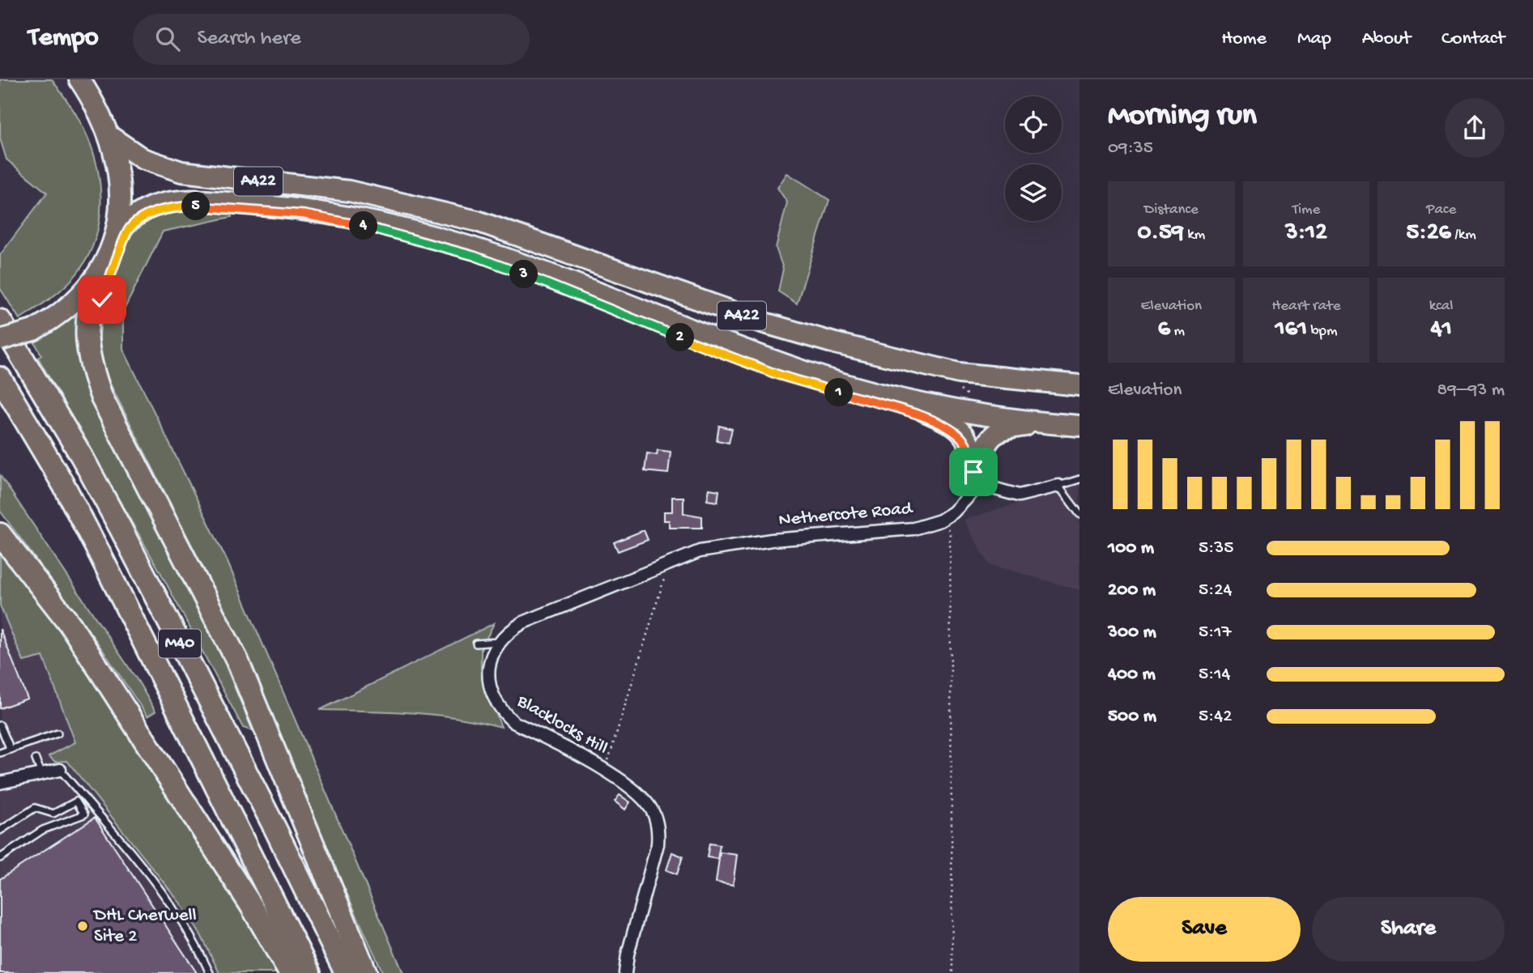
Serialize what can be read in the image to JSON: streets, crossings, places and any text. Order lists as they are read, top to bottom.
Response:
{
  "streets": {
    "highway": ["A422", "M40"],
    "street": ["Nethercote Road", "Blacklocks Hill"]
  },
  "places": ["DHL Cherwell Site 2"],
  "page": {
    "header": "Tempo",
    "search": "Search here",
    "nav": [
      "Home",
      "Map",
      "About",
      "Contact"
    ],
    "heading": ["Morning run", "09:35"],
    "stats": [
      ["Distance", "0.59 km"],
      ["Time", "3:12"],
      ["Pace", "5:26 /km"],
      ["Elevation", "6 m"],
      ["Heart rate", "161 bpm"],
      ["kcal", "41"]
    ],
    "pins": [
      "5",
      "4",
      "3",
      "2",
      "1"
    ],
    "chart": ["Elevation", "89–93 m"],
    "list": [
      {
        "name": "100 m",
        "note": "5:35"
      },
      {
        "name": "200 m",
        "note": "5:24"
      },
      {
        "name": "300 m",
        "note": "5:17"
      },
      {
        "name": "400 m",
        "note": "5:14"
      },
      {
        "name": "500 m",
        "note": "5:42"
      }
    ],
    "buttons": ["Save", "Share"]
  }
}
